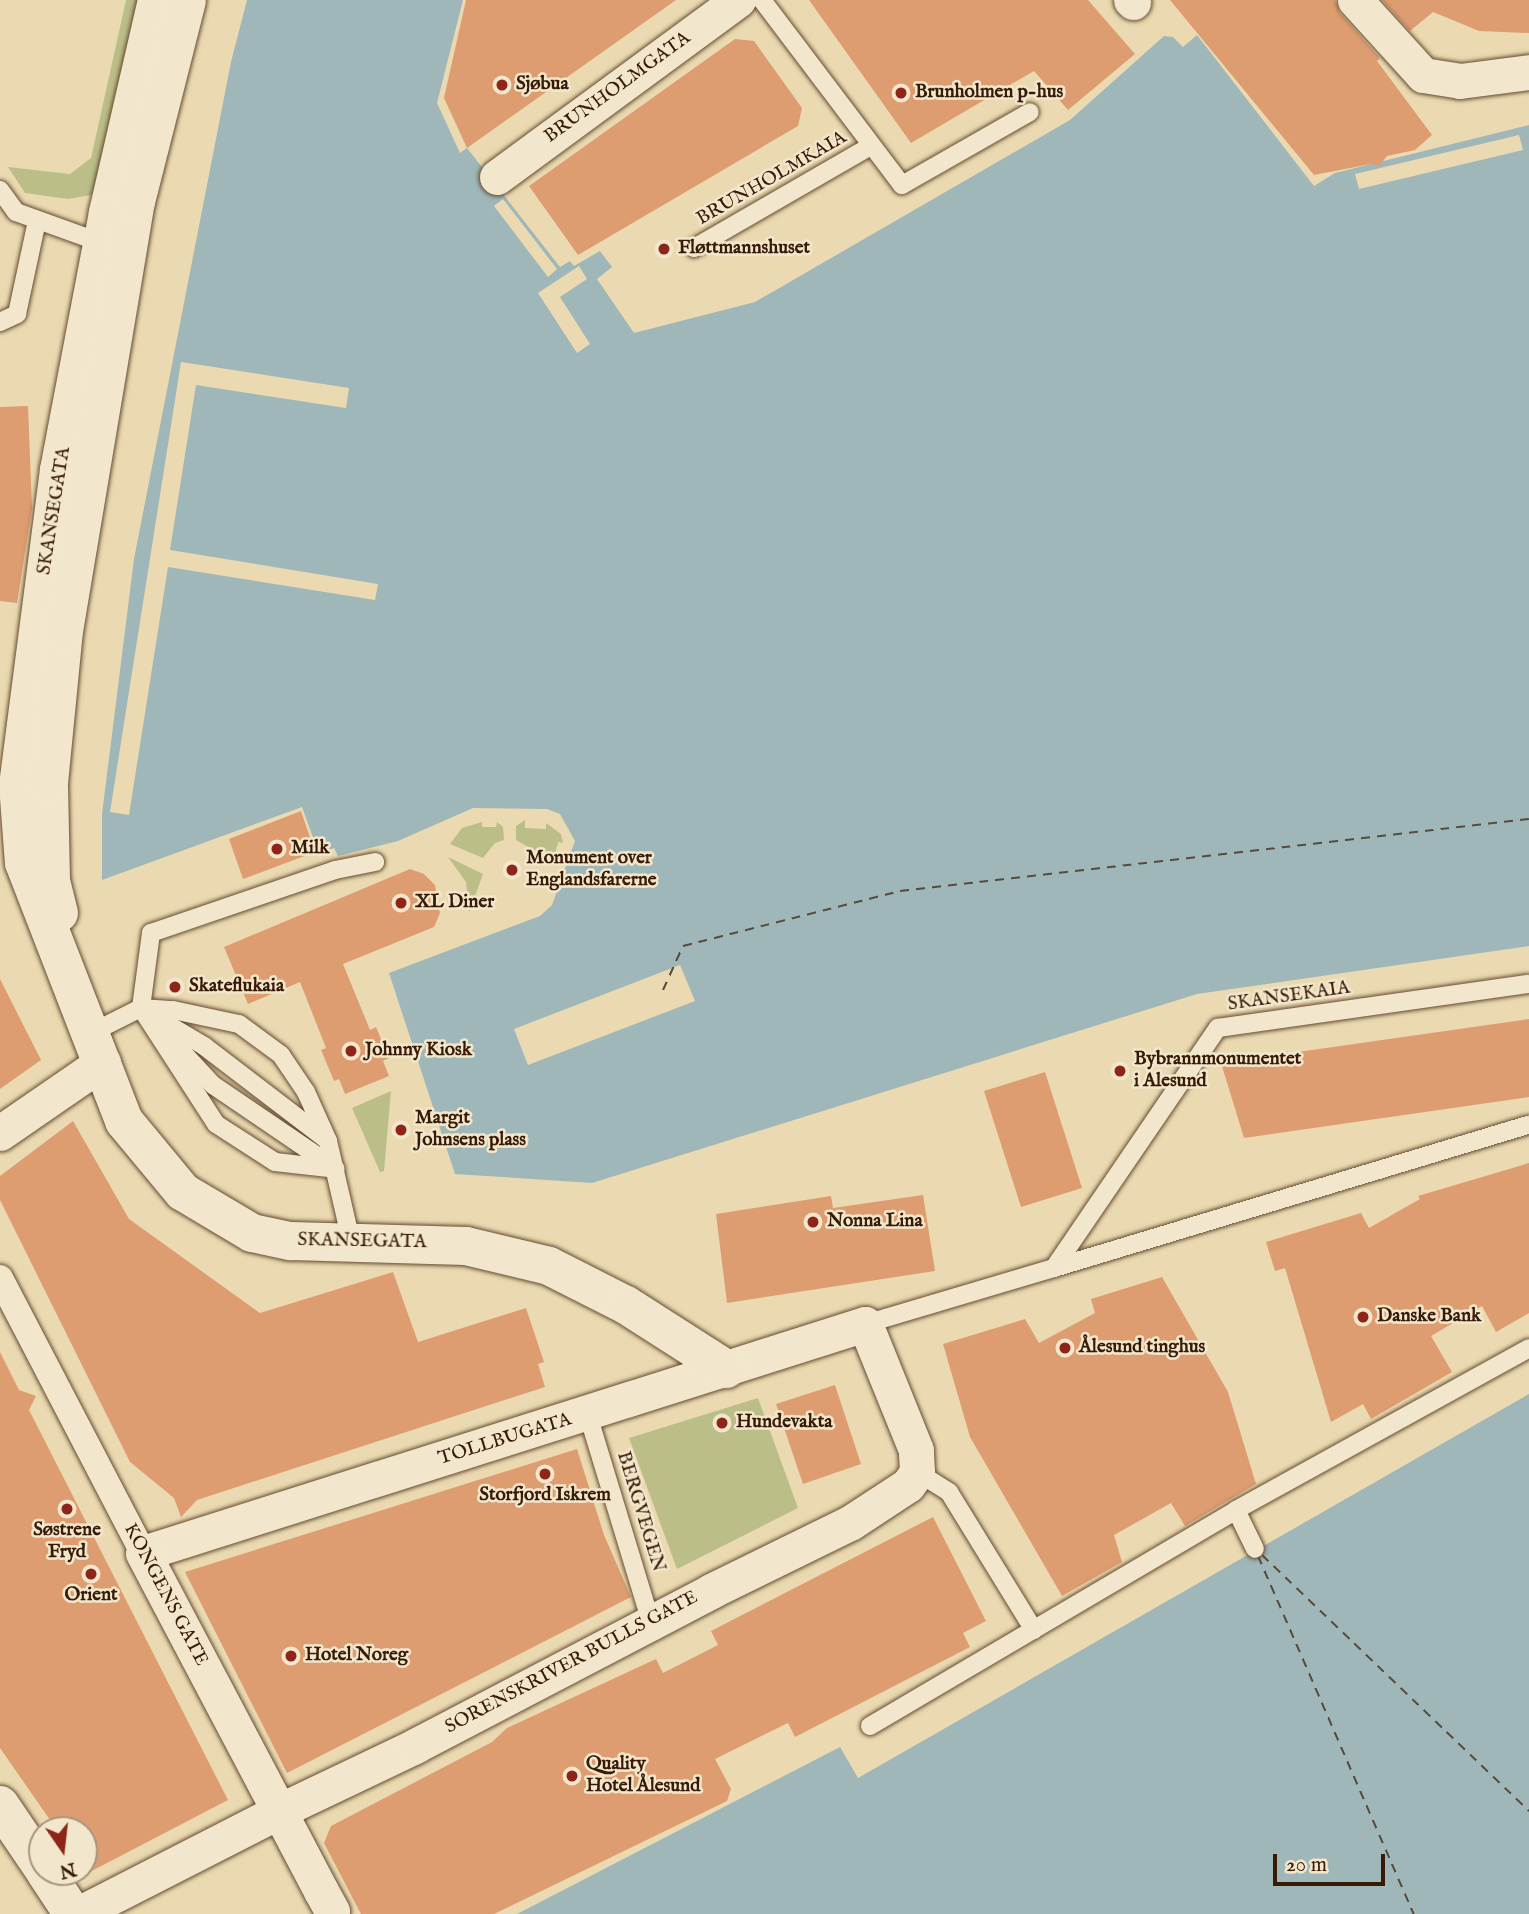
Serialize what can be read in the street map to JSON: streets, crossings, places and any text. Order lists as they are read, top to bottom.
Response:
{
  "streets": {
    "street": [
      "BRUNHOLMGATA",
      "SKANSEGATA",
      "TOLLBUGATA",
      "KONGENS GATE",
      "SORENSKRIVER BULLS GATE"
    ],
    "lane": ["BRUNHOLMKAIA", "SKANSEKAIA", "BERGVEGEN"]
  },
  "crossings": [
    ["SKANSEGATA", "TOLLBUGATA"],
    ["TOLLBUGATA", "BERGVEGEN"],
    ["TOLLBUGATA", "KONGENS GATE"],
    ["BERGVEGEN", "SORENSKRIVER BULLS GATE"],
    ["KONGENS GATE", "SORENSKRIVER BULLS GATE"]
  ],
  "places": [
    "Sjøbua",
    "Brunholmen p-hus",
    "Fløttmannshuset",
    "Milk",
    "Monument over Englandsfarerne",
    "XL Diner",
    "Skateflukaia",
    "Johnny Kiosk",
    "Bybrannmonumentet i Alesund",
    "Margit Johnsens plass",
    "Nonna Lina",
    "Danske Bank",
    "Ålesund tinghus",
    "Hundevakta",
    "Storfjord Iskrem",
    "Søstrene Fryd",
    "Orient",
    "Hotel Noreg",
    "Quality Hotel Ålesund"
  ],
  "scale_bar": "20 m",
  "north": "bottom"
}
